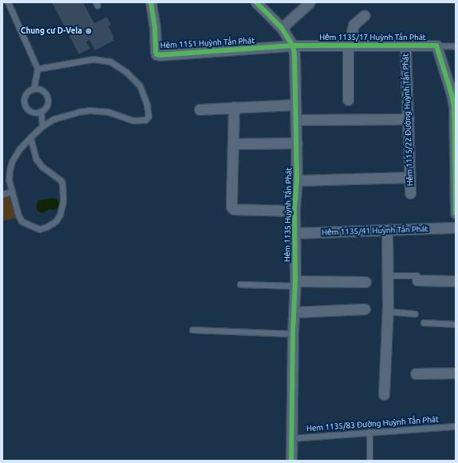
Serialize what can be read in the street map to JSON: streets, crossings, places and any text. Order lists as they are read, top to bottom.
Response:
{
  "streets": {
    "street": [
      "Hẻm 1135/17 Huỳnh Tấn Phát",
      "Hẻm 1151 Huỳnh Tấn Phát",
      "Hẻm 1115/22 Đường Huỳnh Tấn Phát",
      "Hẻm 1135 Huỳnh Tấn Phát",
      "Hẻm 1135/41 Huỳnh Tấn Phát"
    ],
    "lane": ["Hem 1135/83 Đường Huỳnh Tấn Phát"]
  },
  "crossings": [
    ["Hẻm 1135/17 Huỳnh Tấn Phát", "Hẻm 1151 Huỳnh Tấn Phát"],
    ["Hẻm 1135/17 Huỳnh Tấn Phát", "Hẻm 1115/22 Đường Huỳnh Tấn Phát"],
    ["Hẻm 1135/17 Huỳnh Tấn Phát", "Hẻm 1135 Huỳnh Tấn Phát"],
    ["Hẻm 1151 Huỳnh Tấn Phát", "Hẻm 1135 Huỳnh Tấn Phát"],
    ["Hẻm 1135 Huỳnh Tấn Phát", "Hẻm 1135/41 Huỳnh Tấn Phát"],
    ["Hẻm 1135 Huỳnh Tấn Phát", "Hem 1135/83 Đường Huỳnh Tấn Phát"]
  ],
  "places": ["Chung cư D-Vela"]
}
